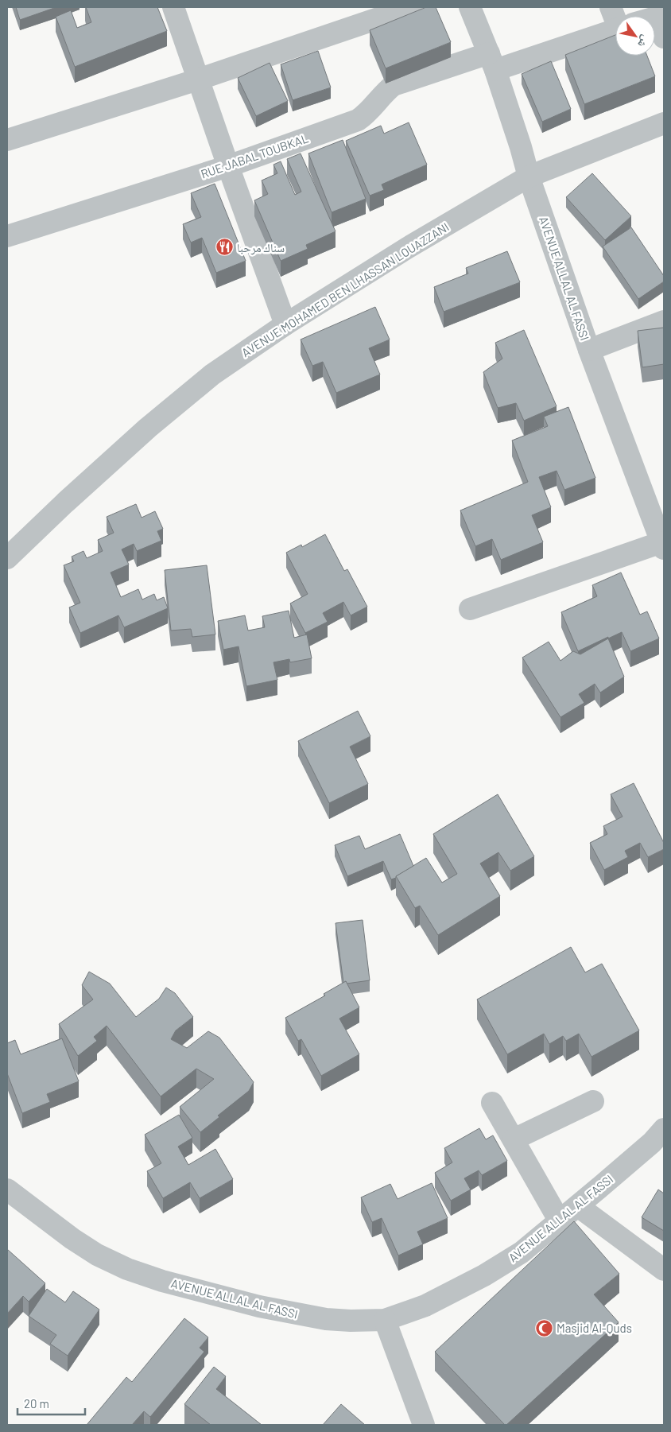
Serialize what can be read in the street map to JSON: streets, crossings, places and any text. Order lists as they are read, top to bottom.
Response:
{
  "streets": {
    "street": ["RUE JABAL TOUBKAL", "AVENUE ALLAL AL FASSI", "AVENUE MOHAMED BEN LHASSAN LOUAZZANI"]
  },
  "crossings": [
    ["RUE JABAL TOUBKAL", "AVENUE ALLAL AL FASSI"],
    ["AVENUE ALLAL AL FASSI", "AVENUE MOHAMED BEN LHASSAN LOUAZZANI"]
  ],
  "places": {
    "restaurant": ["سناك مرحبا"],
    "mosque": ["Masjid Al-Quds"]
  },
  "scale_bar": "20 m",
  "north": "bottom right"
}
